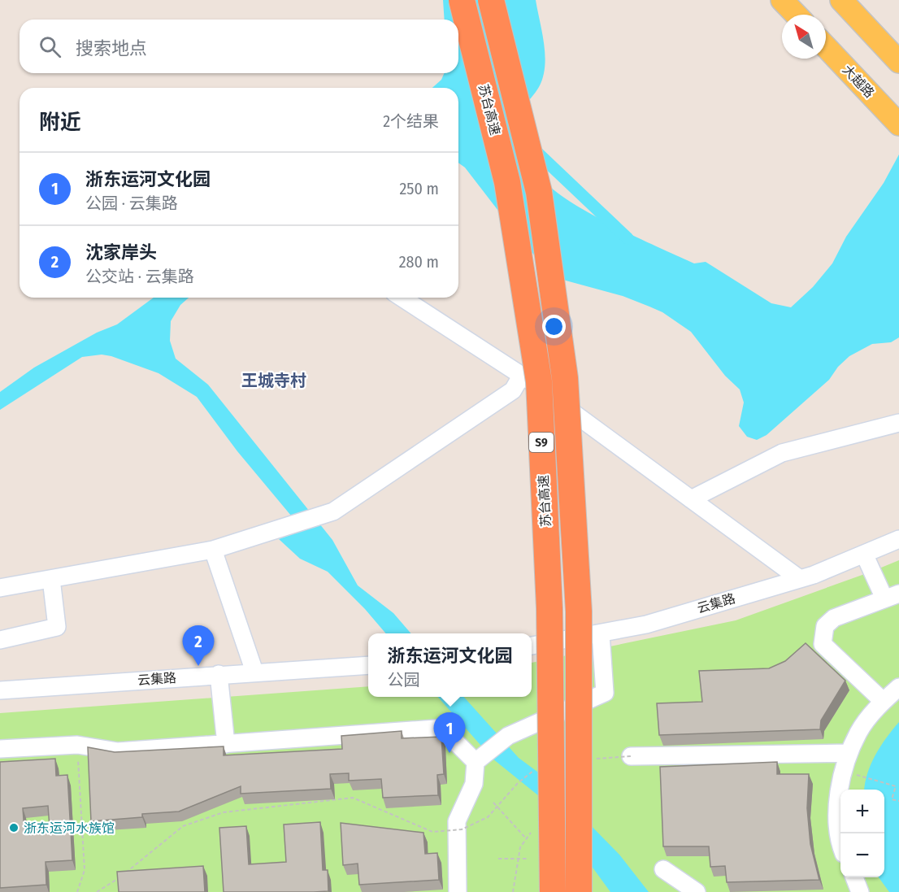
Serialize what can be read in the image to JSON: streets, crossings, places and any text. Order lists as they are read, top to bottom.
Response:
{
  "streets": {
    "highway": ["苏台高速", "S9"],
    "main road": ["大越路"],
    "street": ["云集路"]
  },
  "districts": ["王城寺村"],
  "places": ["浙东运河水族馆"],
  "north": "top left",
  "page": {
    "search": "搜索地点",
    "heading": ["附近", "2个结果"],
    "list": [
      {
        "mark": "1",
        "name": "浙东运河文化园",
        "note": "公园 · 云集路",
        "value": "250 m"
      },
      {
        "mark": "2",
        "name": "沈家岸头",
        "note": "公交站 · 云集路",
        "value": "280 m"
      }
    ],
    "pins": ["2", "1"],
    "popup": ["浙东运河文化园", "公园"],
    "map_buttons": ["+", "−"]
  }
}
